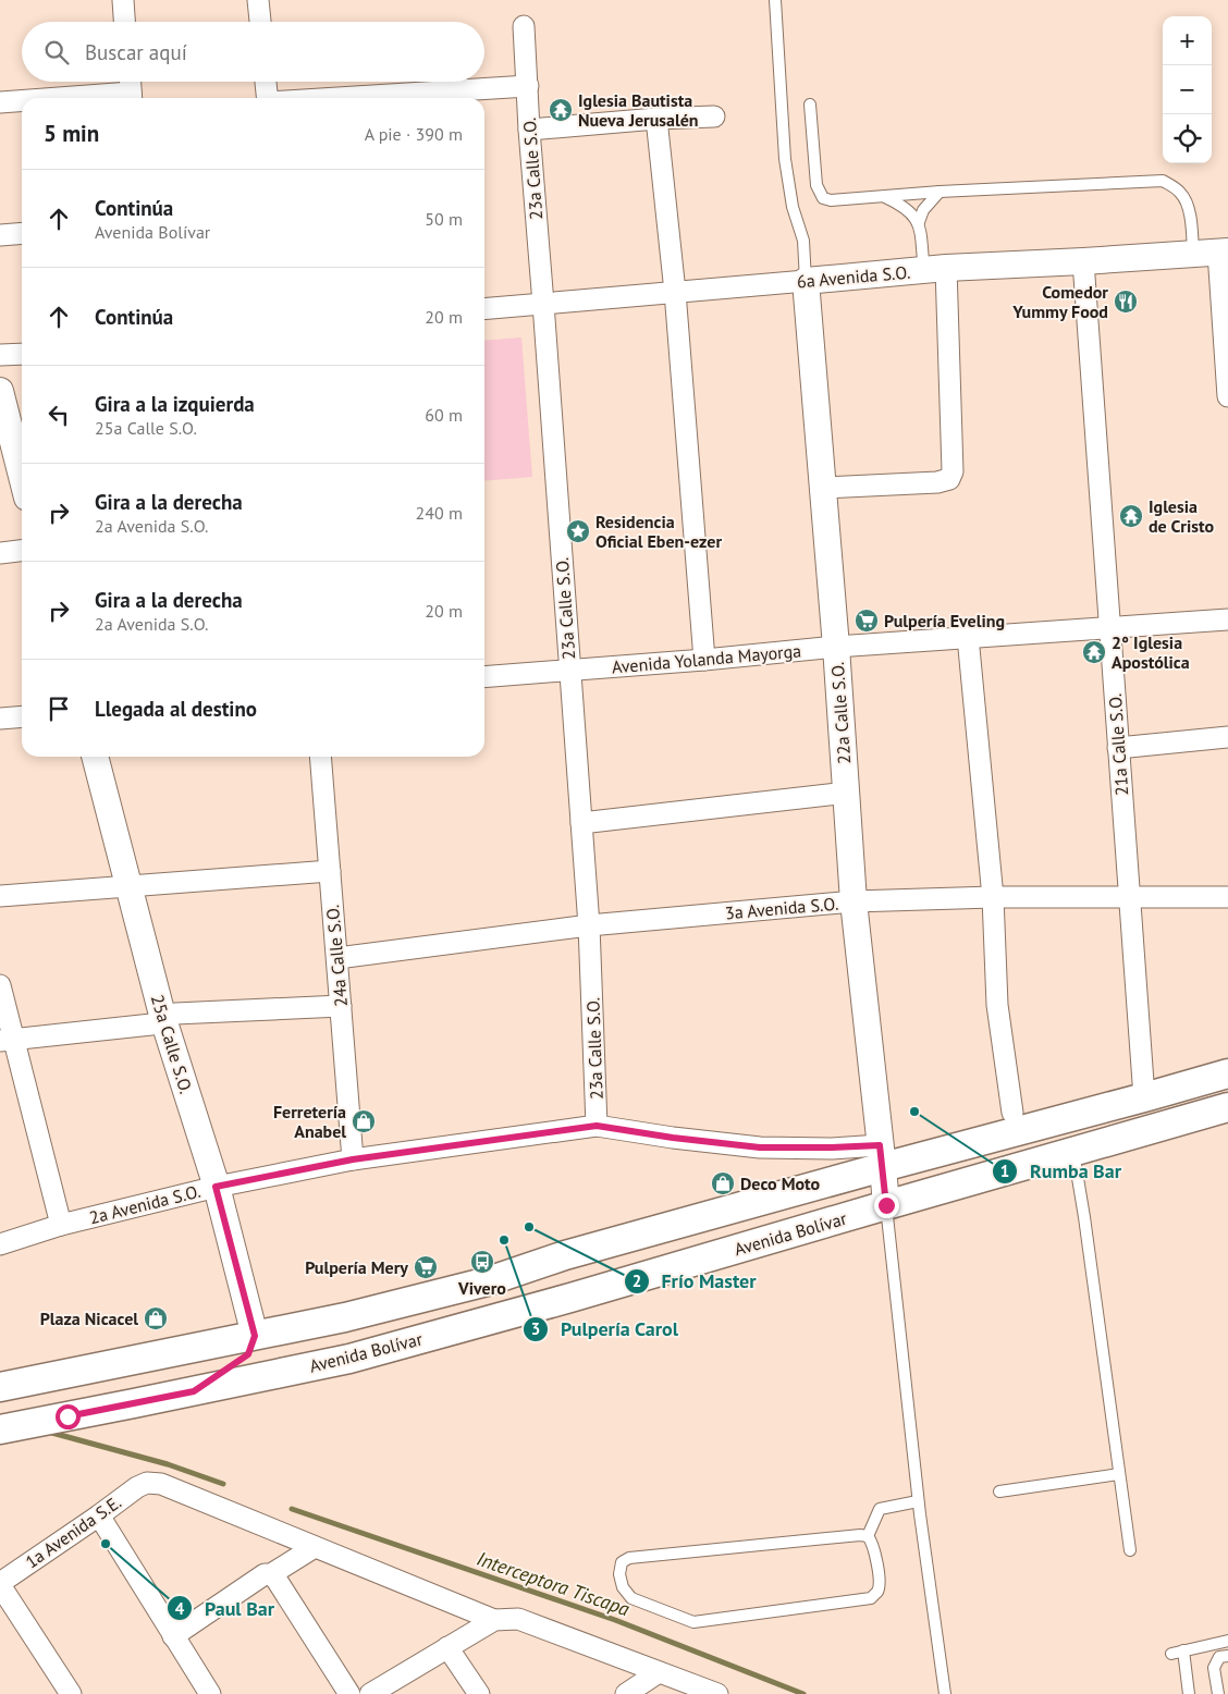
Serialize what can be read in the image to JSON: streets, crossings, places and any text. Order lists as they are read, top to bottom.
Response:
{
  "streets": {
    "main road": ["Avenida Bolívar"],
    "street": [
      "23a Calle S.O.",
      "6a Avenida S.O.",
      "Avenida Yolanda Mayorga",
      "22a Calle S.O.",
      "21a Calle S.O.",
      "3a Avenida S.O.",
      "24a Calle S.O.",
      "25a Calle S.O.",
      "2a Avenida S.O.",
      "1a Avenida S.E."
    ]
  },
  "crossings": [
    ["23a Calle S.O.", "6a Avenida S.O."],
    ["23a Calle S.O.", "Avenida Yolanda Mayorga"],
    ["23a Calle S.O.", "3a Avenida S.O."],
    ["23a Calle S.O.", "2a Avenida S.O."],
    ["6a Avenida S.O.", "22a Calle S.O."],
    ["6a Avenida S.O.", "21a Calle S.O."],
    ["Avenida Yolanda Mayorga", "22a Calle S.O."],
    ["Avenida Yolanda Mayorga", "21a Calle S.O."],
    ["22a Calle S.O.", "3a Avenida S.O."],
    ["22a Calle S.O.", "2a Avenida S.O."],
    ["21a Calle S.O.", "3a Avenida S.O."],
    ["3a Avenida S.O.", "24a Calle S.O."],
    ["24a Calle S.O.", "2a Avenida S.O."],
    ["25a Calle S.O.", "2a Avenida S.O."]
  ],
  "water": ["Interceptora Tiscapa"],
  "places": {
    "temple": ["Iglesia Bautista Nueva Jerusalén", "Iglesia de Cristo", "2° Iglesia Apostólica"],
    "restaurant": ["Comedor Yummy Food"],
    "place": ["Residencia Oficial Eben-ezer"],
    "supermarket": ["Pulpería Eveling", "Pulpería Mery"],
    "other": [
      "Rumba Bar",
      "Frío Master",
      "Pulpería Carol",
      "Paul Bar"
    ],
    "shop": ["Ferretería Anabel", "Deco Moto", "Plaza Nicacel"],
    "bus stop": ["Vivero"]
  },
  "page": {
    "map_buttons": ["+", "−"],
    "search": "Buscar aquí",
    "heading": ["5 min", "A pie · 390 m"],
    "list": [
      ["Continúa", "Avenida Bolívar", "50 m"],
      ["Continúa", "20 m"],
      ["Gira a la izquierda", "25a Calle S.O.", "60 m"],
      ["Gira a la derecha", "2a Avenida S.O.", "240 m"],
      ["Gira a la derecha", "2a Avenida S.O.", "20 m"],
      "Llegada al destino"
    ]
  }
}
